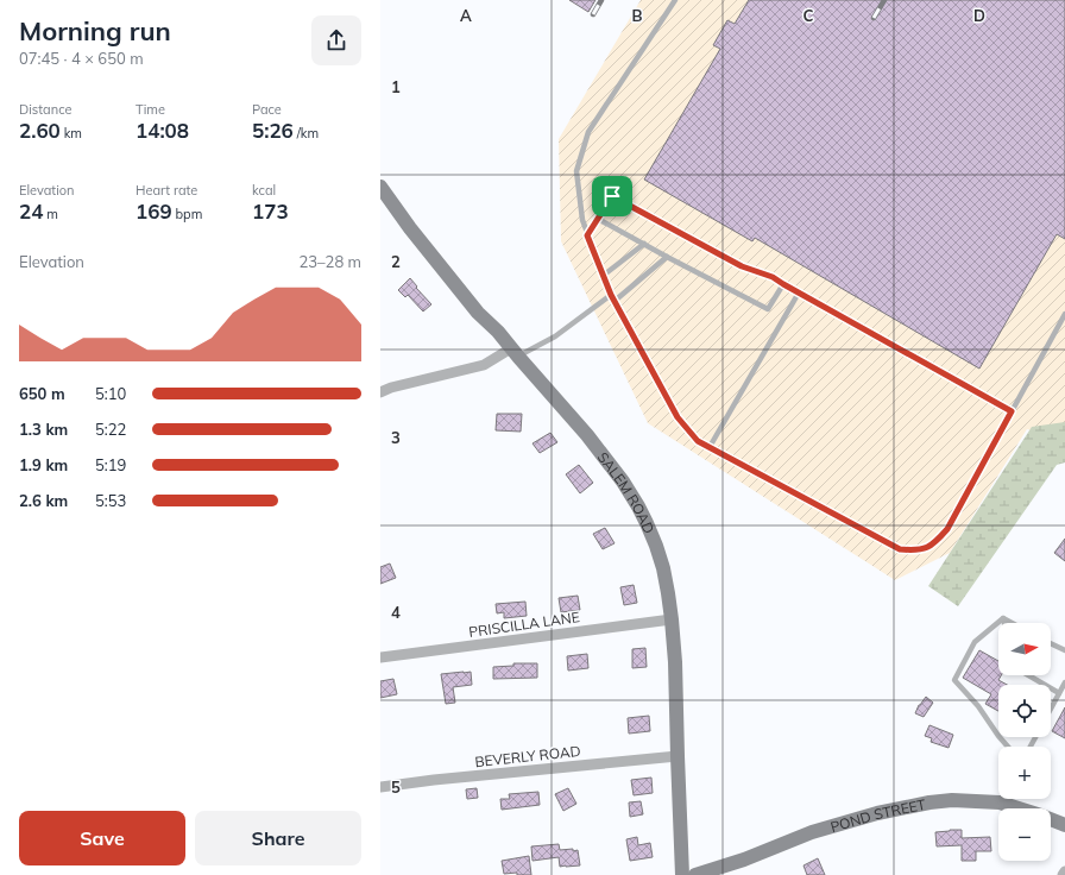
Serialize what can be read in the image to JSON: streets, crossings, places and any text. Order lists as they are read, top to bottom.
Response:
{
  "streets": {
    "main road": ["SALEM ROAD", "POND STREET"],
    "street": ["PRISCILLA LANE", "BEVERLY ROAD"]
  },
  "crossings": [
    ["SALEM ROAD", "PRISCILLA LANE"],
    ["SALEM ROAD", "BEVERLY ROAD"]
  ],
  "north": "right",
  "page": {
    "heading": ["Morning run", "07:45 · 4 × 650 m"],
    "stats": [
      ["Distance", "2.60 km"],
      ["Time", "14:08"],
      ["Pace", "5:26 /km"],
      ["Elevation", "24 m"],
      ["Heart rate", "169 bpm"],
      ["kcal", "173"]
    ],
    "chart": ["Elevation", "23–28 m"],
    "list": [
      {
        "name": "650 m",
        "note": "5:10"
      },
      {
        "name": "1.3 km",
        "note": "5:22"
      },
      {
        "name": "1.9 km",
        "note": "5:19"
      },
      {
        "name": "2.6 km",
        "note": "5:53"
      }
    ],
    "map_buttons": ["+", "−"],
    "buttons": ["Save", "Share"]
  },
  "grid": {
    "columns": [
      "A",
      "B",
      "C",
      "D"
    ],
    "rows": [
      "1",
      "2",
      "3",
      "4",
      "5"
    ]
  }
}
